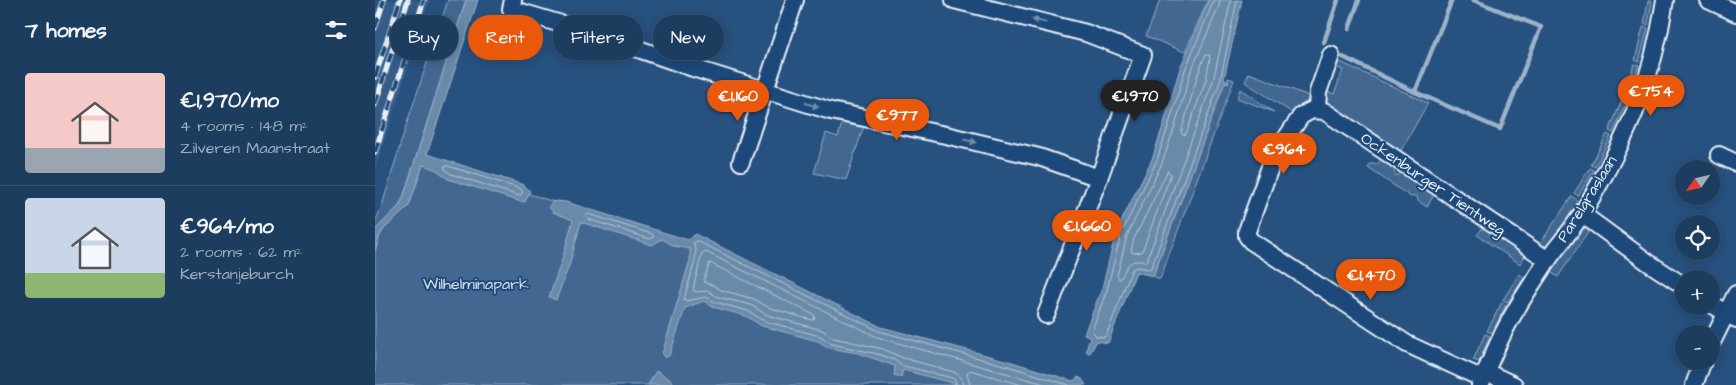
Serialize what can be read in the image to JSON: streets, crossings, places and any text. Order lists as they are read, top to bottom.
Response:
{
  "streets": {
    "street": ["Ockenburger Tientweg", "Parelgraslaan"]
  },
  "crossings": [
    ["Ockenburger Tientweg", "Parelgraslaan"]
  ],
  "parks": ["Wilhelminapark"],
  "north": "bottom left",
  "page": {
    "heading": "7 homes",
    "chip": [
      "Buy",
      "Rent",
      "Filters",
      "New"
    ],
    "list": [
      {
        "name": "€1,970/mo",
        "note": "4 rooms · 148 m² · Zilveren Maanstraat"
      },
      {
        "name": "€964/mo",
        "note": "2 rooms · 62 m² · Kerstanjeburch"
      }
    ],
    "price": [
      "€754",
      "€1,160",
      "€1,970",
      "€977",
      "€964",
      "€1,660",
      "€1,470"
    ],
    "map_buttons": ["+", "−"]
  }
}
